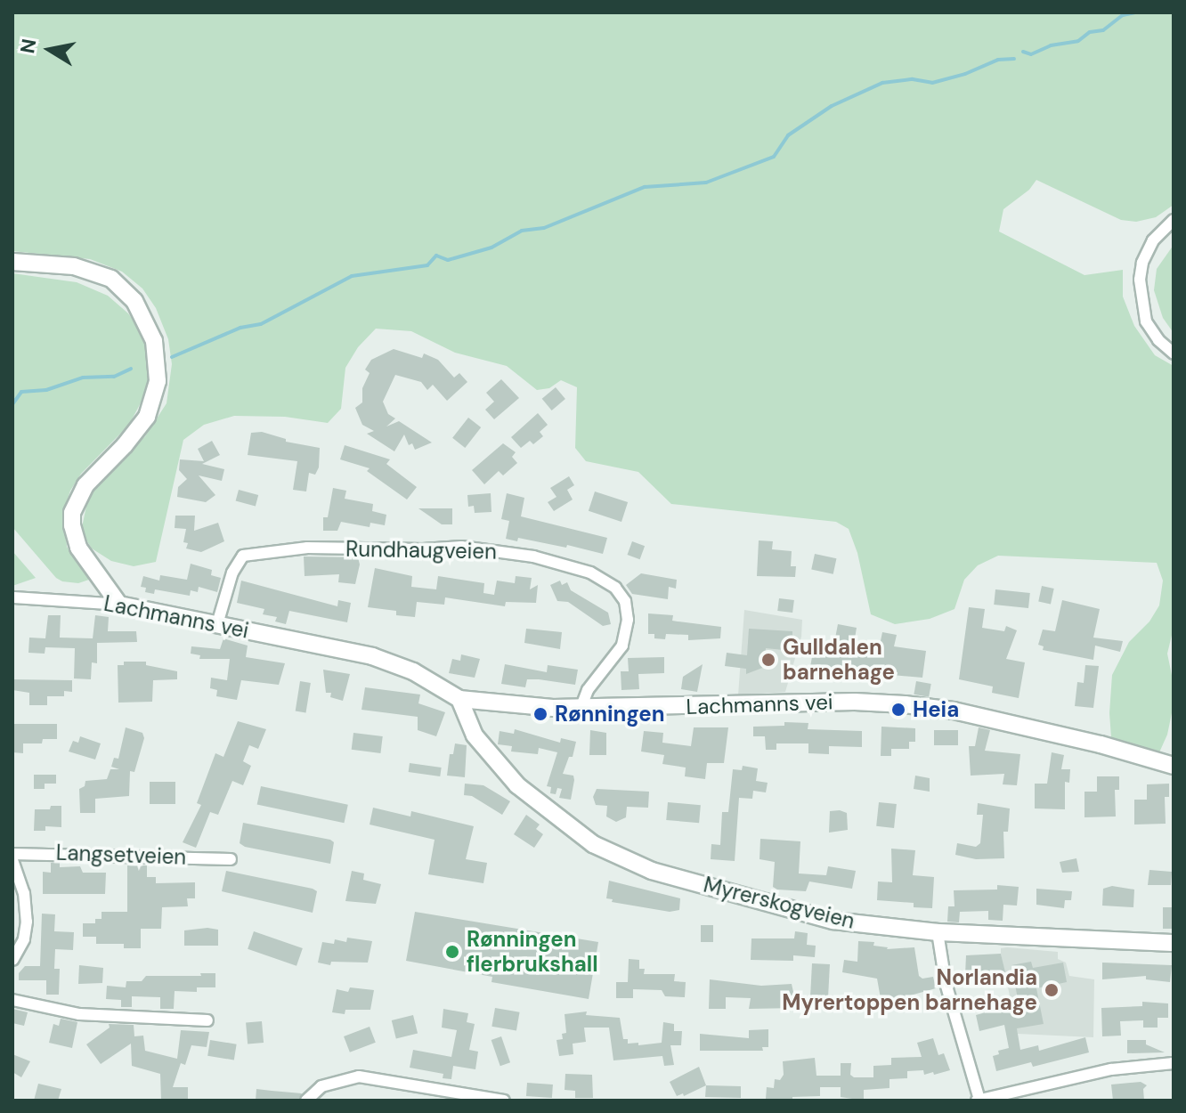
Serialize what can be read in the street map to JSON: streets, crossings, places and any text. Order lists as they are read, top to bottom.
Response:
{
  "streets": {
    "street": [
      "Rundhaugveien",
      "Lachmanns vei",
      "Langsetveien",
      "Myrerskogveien"
    ]
  },
  "crossings": [
    ["Rundhaugveien", "Lachmanns vei"],
    ["Lachmanns vei", "Myrerskogveien"]
  ],
  "places": [
    "Gulldalen barnehage",
    "Heia",
    "Rønningen",
    "Rønningen flerbrukshall",
    "Norlandia Myrertoppen barnehage"
  ],
  "north": "left"
}
